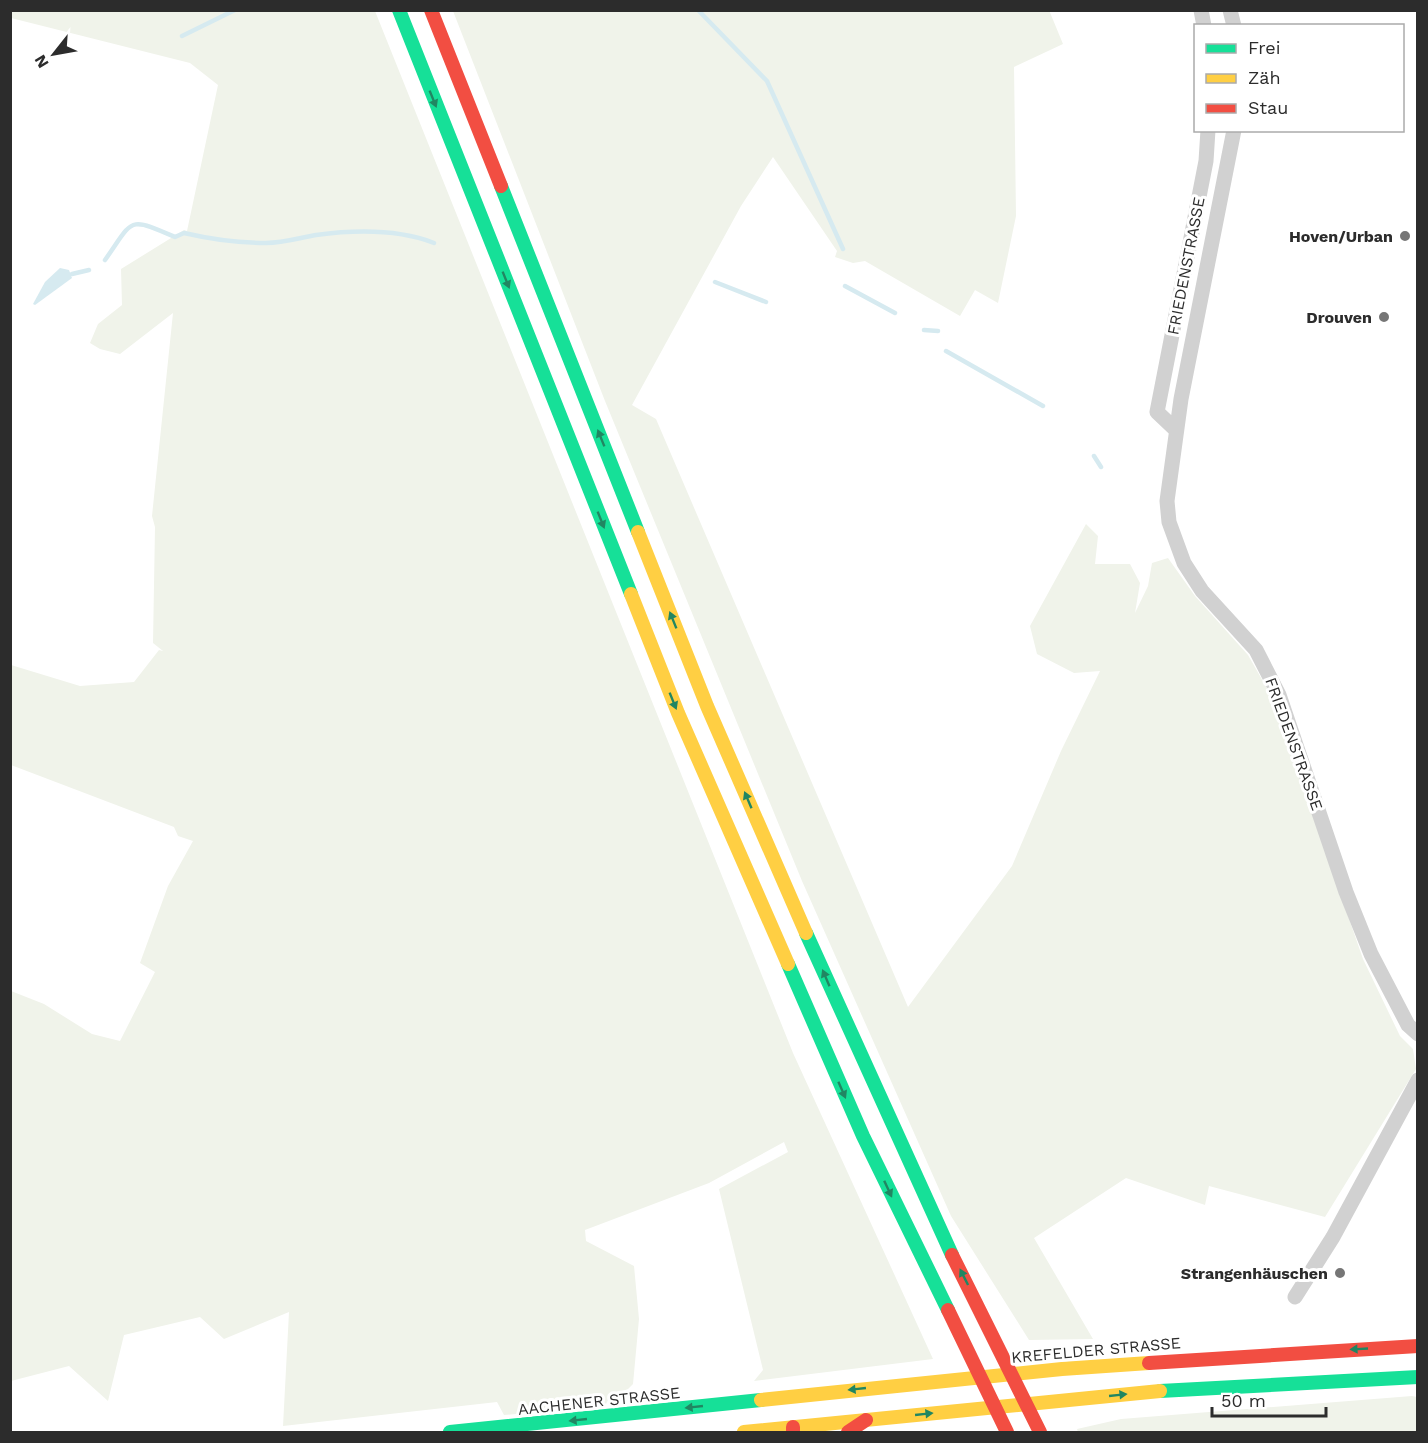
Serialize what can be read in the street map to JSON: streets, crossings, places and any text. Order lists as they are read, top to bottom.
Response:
{
  "streets": {
    "main road": ["KREFELDER STRASSE", "AACHENER STRASSE"],
    "street": ["FRIEDENSTRASSE"]
  },
  "crossings": [
    ["KREFELDER STRASSE", "AACHENER STRASSE"]
  ],
  "one_way": ["AACHENER STRASSE"],
  "places": ["Hoven/Urban", "Drouven", "Strangenhäuschen"],
  "legend": ["Frei", "Zäh", "Stau"],
  "scale_bar": "50 m",
  "north": "bottom left"
}
